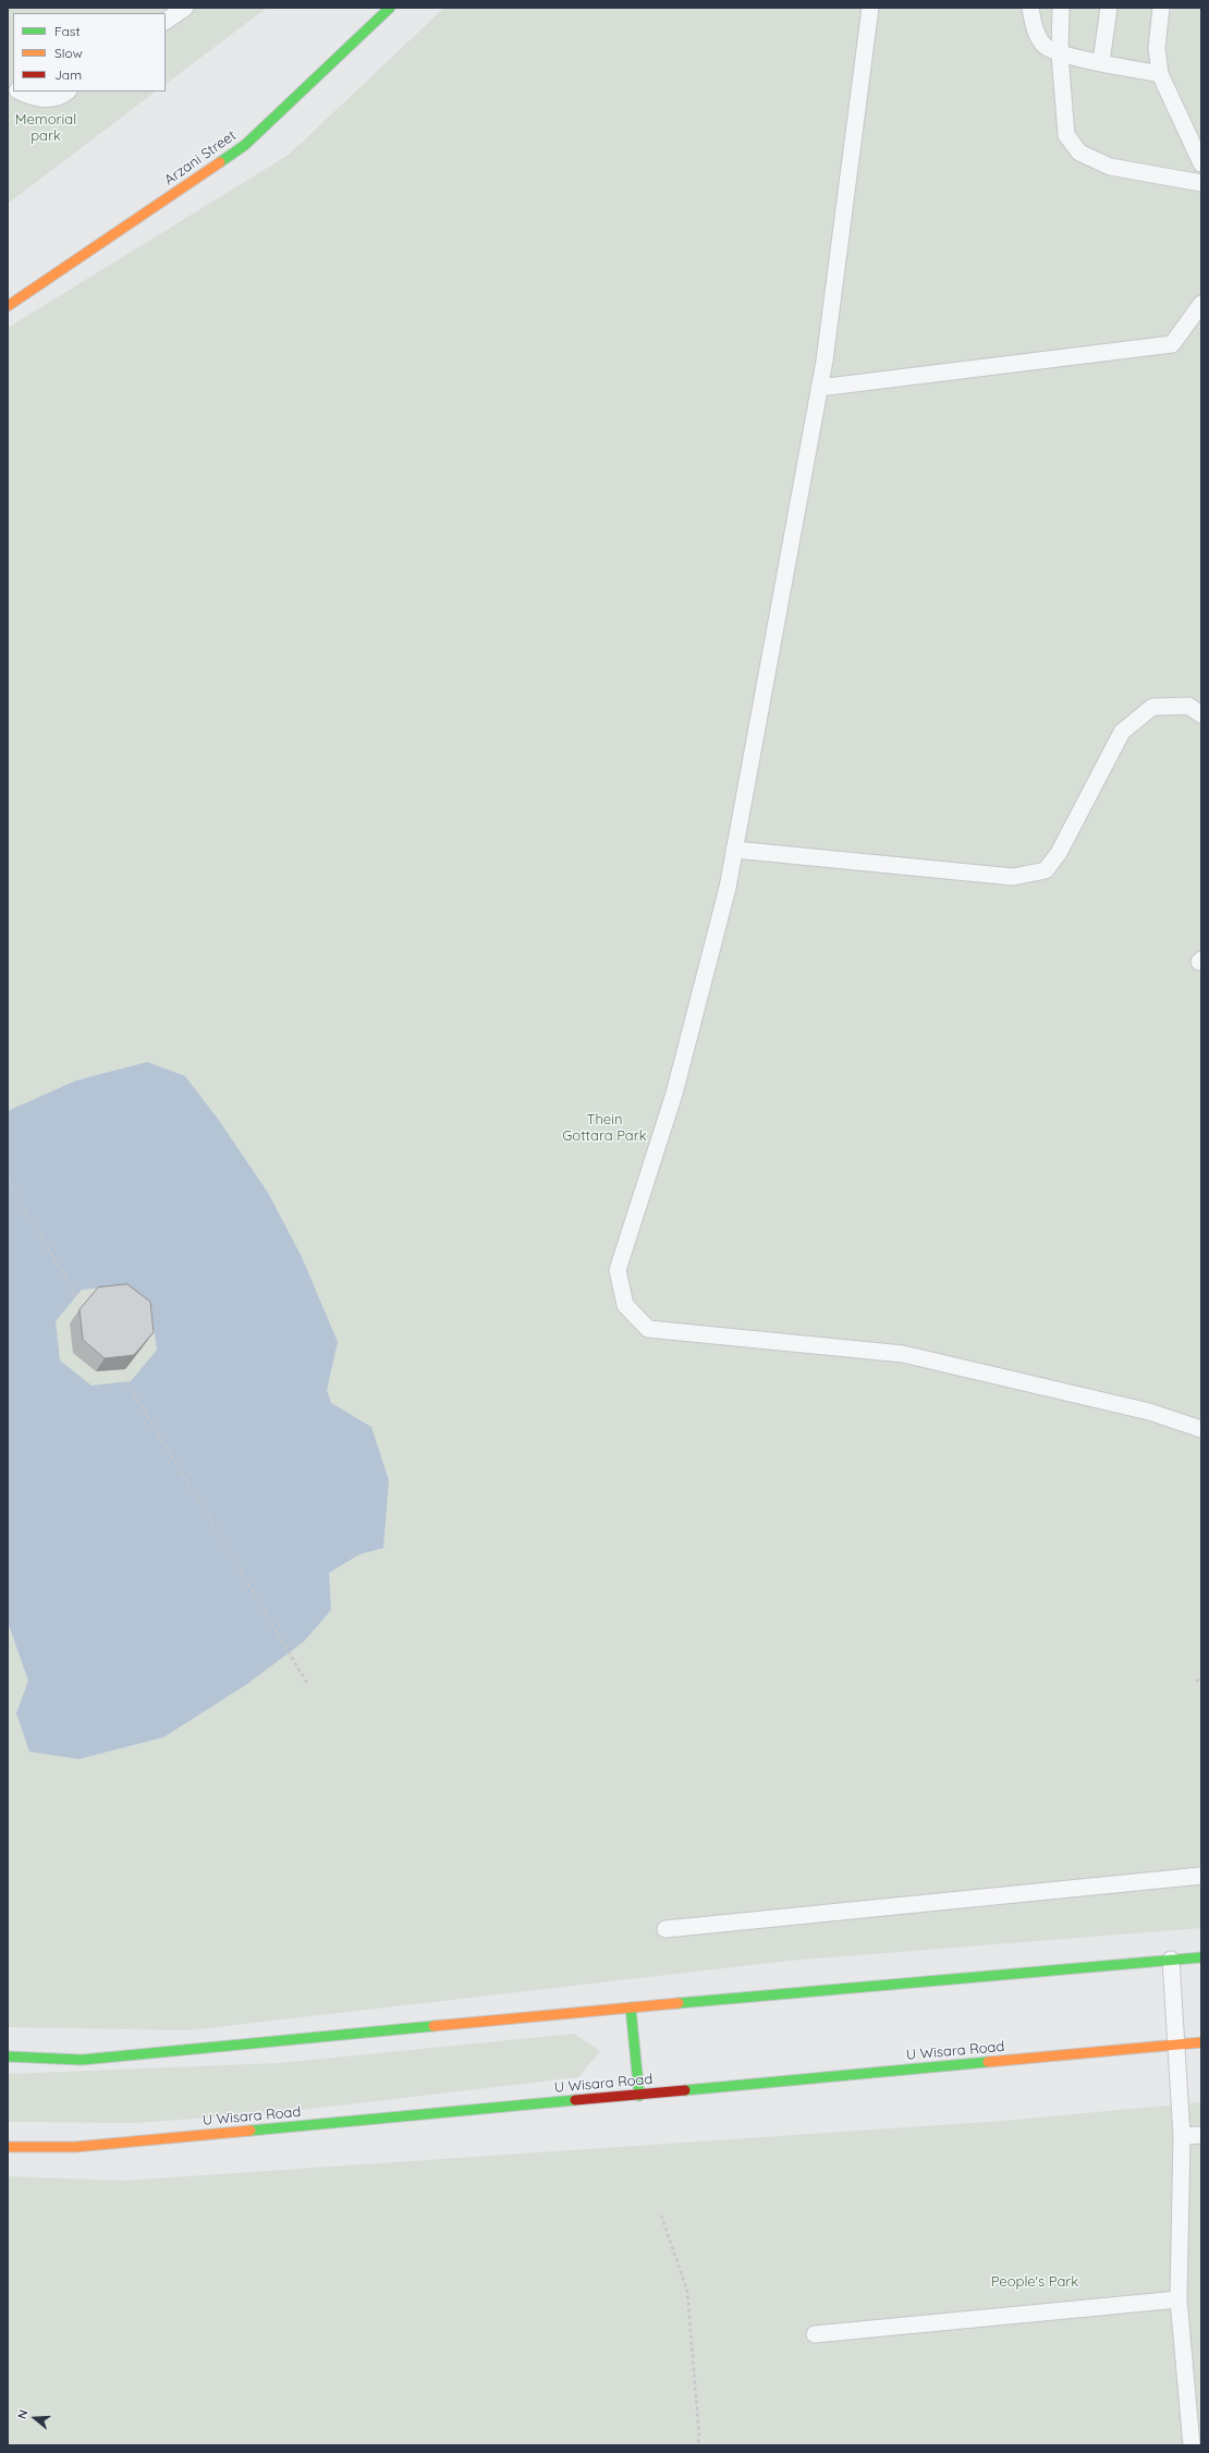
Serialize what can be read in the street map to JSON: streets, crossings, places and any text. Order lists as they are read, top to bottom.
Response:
{
  "streets": {
    "main road": ["Arzani Street", "U Wisara Road"]
  },
  "parks": ["Memorial park", "Thein Gottara Park", "People's Park"],
  "legend": ["Fast", "Slow", "Jam"],
  "north": "left"
}
